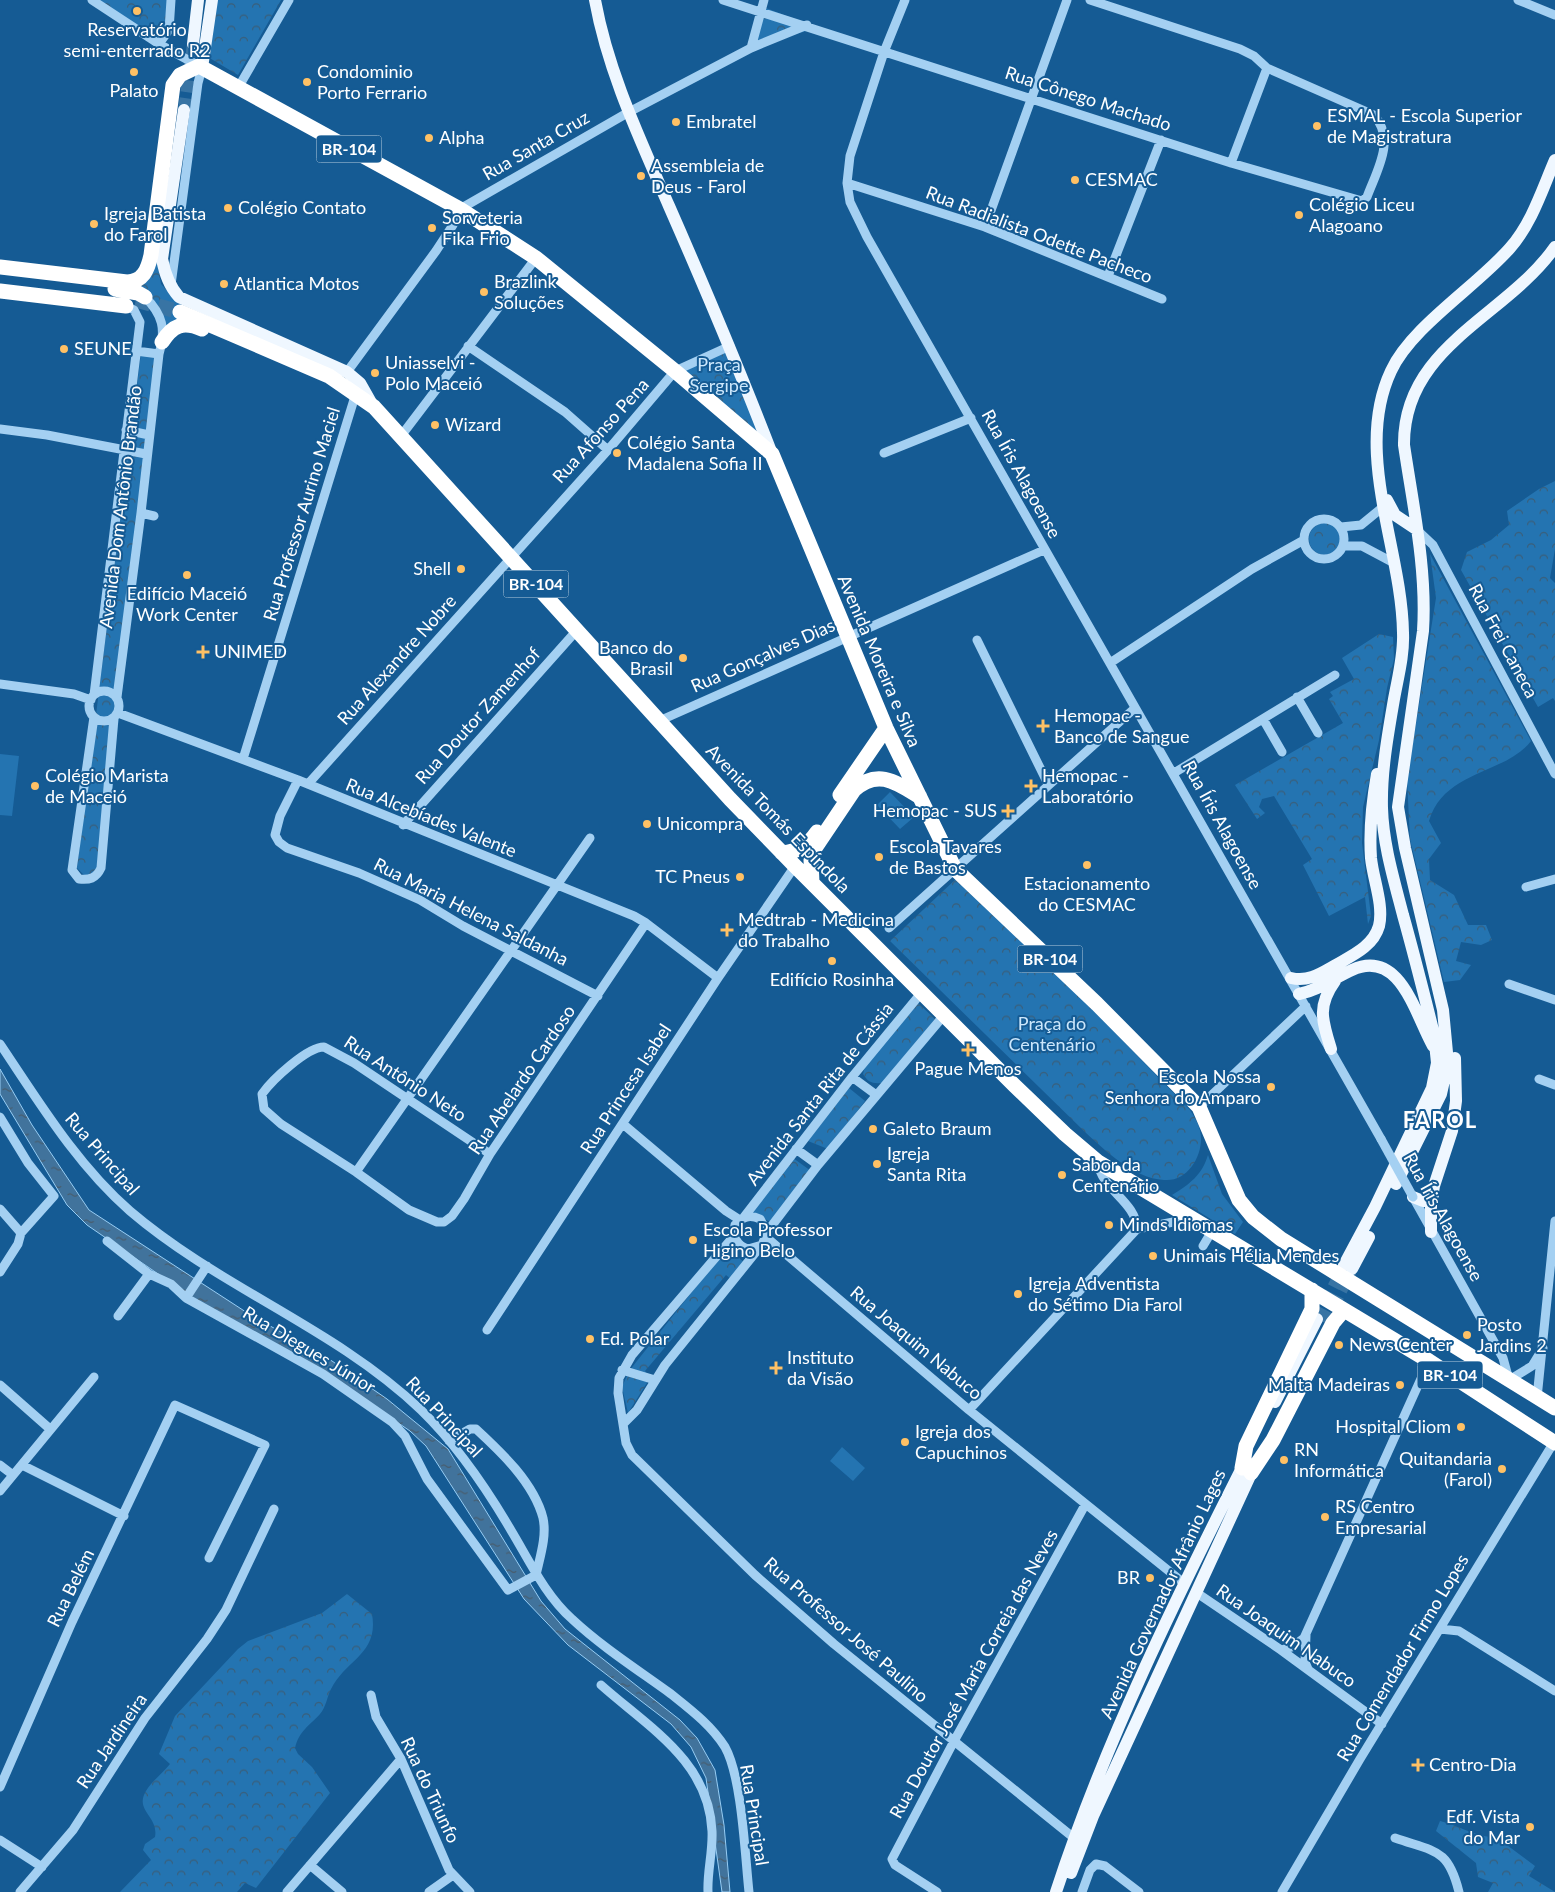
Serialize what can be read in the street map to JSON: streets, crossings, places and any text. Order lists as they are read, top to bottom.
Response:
{
  "streets": {
    "highway": ["BR-104", "Avenida Moreira e Silva", "Avenida Tomás Espíndola"],
    "main road": ["Avenida Governador Afrânio Lages"],
    "street": [
      "Rua Cônego Machado",
      "Rua Santa Cruz",
      "Rua Radialista Odette Pacheco",
      "Rua Afonso Pena",
      "Rua Íris Alagoense",
      "Avenida Dom Antônio Brandão",
      "Rua Professor Aurino Maciel",
      "Rua Frei Caneca",
      "Rua Gonçalves Dias",
      "Rua Alexandre Nobre",
      "Rua Doutor Zamenhof",
      "Rua Alcebíades Valente",
      "Rua Maria Helena Saldanha",
      "Rua Antônio Neto",
      "Rua Abelardo Cardoso",
      "Rua Princesa Isabel",
      "Avenida Santa Rita de Cássia",
      "Rua Principal",
      "Rua Joaquim Nabuco",
      "Rua Diegues Júnior",
      "Rua Belém",
      "Rua Professor José Paulino",
      "Rua Comendador Firmo Lopes",
      "Rua Doutor José Maria Correia das Neves",
      "Rua Jardineira",
      "Rua do Triunfo"
    ]
  },
  "crossings": [
    ["Rua Cônego Machado", "Rua Santa Cruz"],
    ["Rua Cônego Machado", "Rua Íris Alagoense"],
    ["Rua Santa Cruz", "BR-104"],
    ["Rua Santa Cruz", "Avenida Moreira e Silva"],
    ["BR-104", "Rua Afonso Pena"],
    ["BR-104", "Rua Íris Alagoense"],
    ["BR-104", "Rua Professor Aurino Maciel"],
    ["BR-104", "Avenida Moreira e Silva"],
    ["BR-104", "Avenida Tomás Espíndola"],
    ["BR-104", "Rua Comendador Firmo Lopes"],
    ["Rua Radialista Odette Pacheco", "Rua Íris Alagoense"],
    ["Rua Afonso Pena", "Rua Alexandre Nobre"],
    ["Rua Afonso Pena", "Avenida Moreira e Silva"],
    ["Rua Afonso Pena", "Avenida Tomás Espíndola"],
    ["Rua Íris Alagoense", "Rua Gonçalves Dias"],
    ["Rua Íris Alagoense", "Avenida Moreira e Silva"],
    ["Avenida Dom Antônio Brandão", "Rua Alcebíades Valente"],
    ["Rua Professor Aurino Maciel", "Rua Alcebíades Valente"],
    ["Rua Professor Aurino Maciel", "Avenida Tomás Espíndola"],
    ["Rua Gonçalves Dias", "Avenida Moreira e Silva"],
    ["Rua Gonçalves Dias", "Avenida Tomás Espíndola"],
    ["Rua Alexandre Nobre", "Rua Alcebíades Valente"],
    ["Rua Alexandre Nobre", "Avenida Tomás Espíndola"],
    ["Rua Doutor Zamenhof", "Rua Alcebíades Valente"],
    ["Rua Doutor Zamenhof", "Avenida Tomás Espíndola"],
    ["Rua Alcebíades Valente", "Rua Maria Helena Saldanha"],
    ["Rua Alcebíades Valente", "Rua Abelardo Cardoso"],
    ["Rua Alcebíades Valente", "Rua Princesa Isabel"],
    ["Avenida Tomás Espíndola", "Rua Princesa Isabel"],
    ["Avenida Tomás Espíndola", "Avenida Santa Rita de Cássia"],
    ["Rua Maria Helena Saldanha", "Rua Abelardo Cardoso"],
    ["Rua Antônio Neto", "Rua Abelardo Cardoso"],
    ["Avenida Santa Rita de Cássia", "Rua Joaquim Nabuco"],
    ["Rua Principal", "Rua Diegues Júnior"],
    ["Rua Joaquim Nabuco", "Avenida Governador Afrânio Lages"],
    ["Rua Joaquim Nabuco", "Rua Comendador Firmo Lopes"],
    ["Rua Joaquim Nabuco", "Rua Doutor José Maria Correia das Neves"],
    ["Avenida Governador Afrânio Lages", "Rua Professor José Paulino"],
    ["Rua Professor José Paulino", "Rua Doutor José Maria Correia das Neves"]
  ],
  "districts": ["FAROL"],
  "parks": ["Praça Sergipe", "Praça do Centenário"],
  "places": {
    "other": [
      "Reservatório semi-enterrado R2",
      "Palato",
      "Condominio Porto Ferrario",
      "Embratel",
      "ESMAL - Escola Superior de Magistratura",
      "Alpha",
      "Assembleia de Deus - Farol",
      "CESMAC",
      "Colégio Contato",
      "Colégio Liceu Alagoano",
      "Igreja Batista do Farol",
      "Sorveteria Fika Frio",
      "Atlantica Motos",
      "Brazlink Soluções",
      "SEUNE",
      "Uniasselvi - Polo Maceió",
      "Wizard",
      "Colégio Santa Madalena Sofia II",
      "Shell",
      "Edifício Maceió Work Center",
      "Banco do Brasil",
      "Colégio Marista de Maceió",
      "Unicompra",
      "Escola Tavares de Bastos",
      "Estacionamento do CESMAC",
      "TC Pneus",
      "Edifício Rosinha",
      "Escola Nossa Senhora do Amparo",
      "Galeto Braum",
      "Igreja Santa Rita",
      "Sabor da Centenário",
      "Minds Idiomas",
      "Escola Professor Higino Belo",
      "Unimais Hélia Mendes",
      "Igreja Adventista do Sétimo Dia Farol",
      "Posto Jardins 2",
      "Ed. Polar",
      "News Center",
      "Malta Madeiras",
      "Hospital Cliom",
      "Igreja dos Capuchinos",
      "RN Informática",
      "Quitandaria (Farol)",
      "RS Centro Empresarial",
      "BR",
      "Edf. Vista do Mar"
    ],
    "health": [
      "UNIMED",
      "Hemopac - Banco de Sangue",
      "Hemopac - Laboratório",
      "Hemopac - SUS",
      "Medtrab - Medicina do Trabalho",
      "Pague Menos",
      "Instituto da Visão",
      "Centro-Dia"
    ]
  }
}
